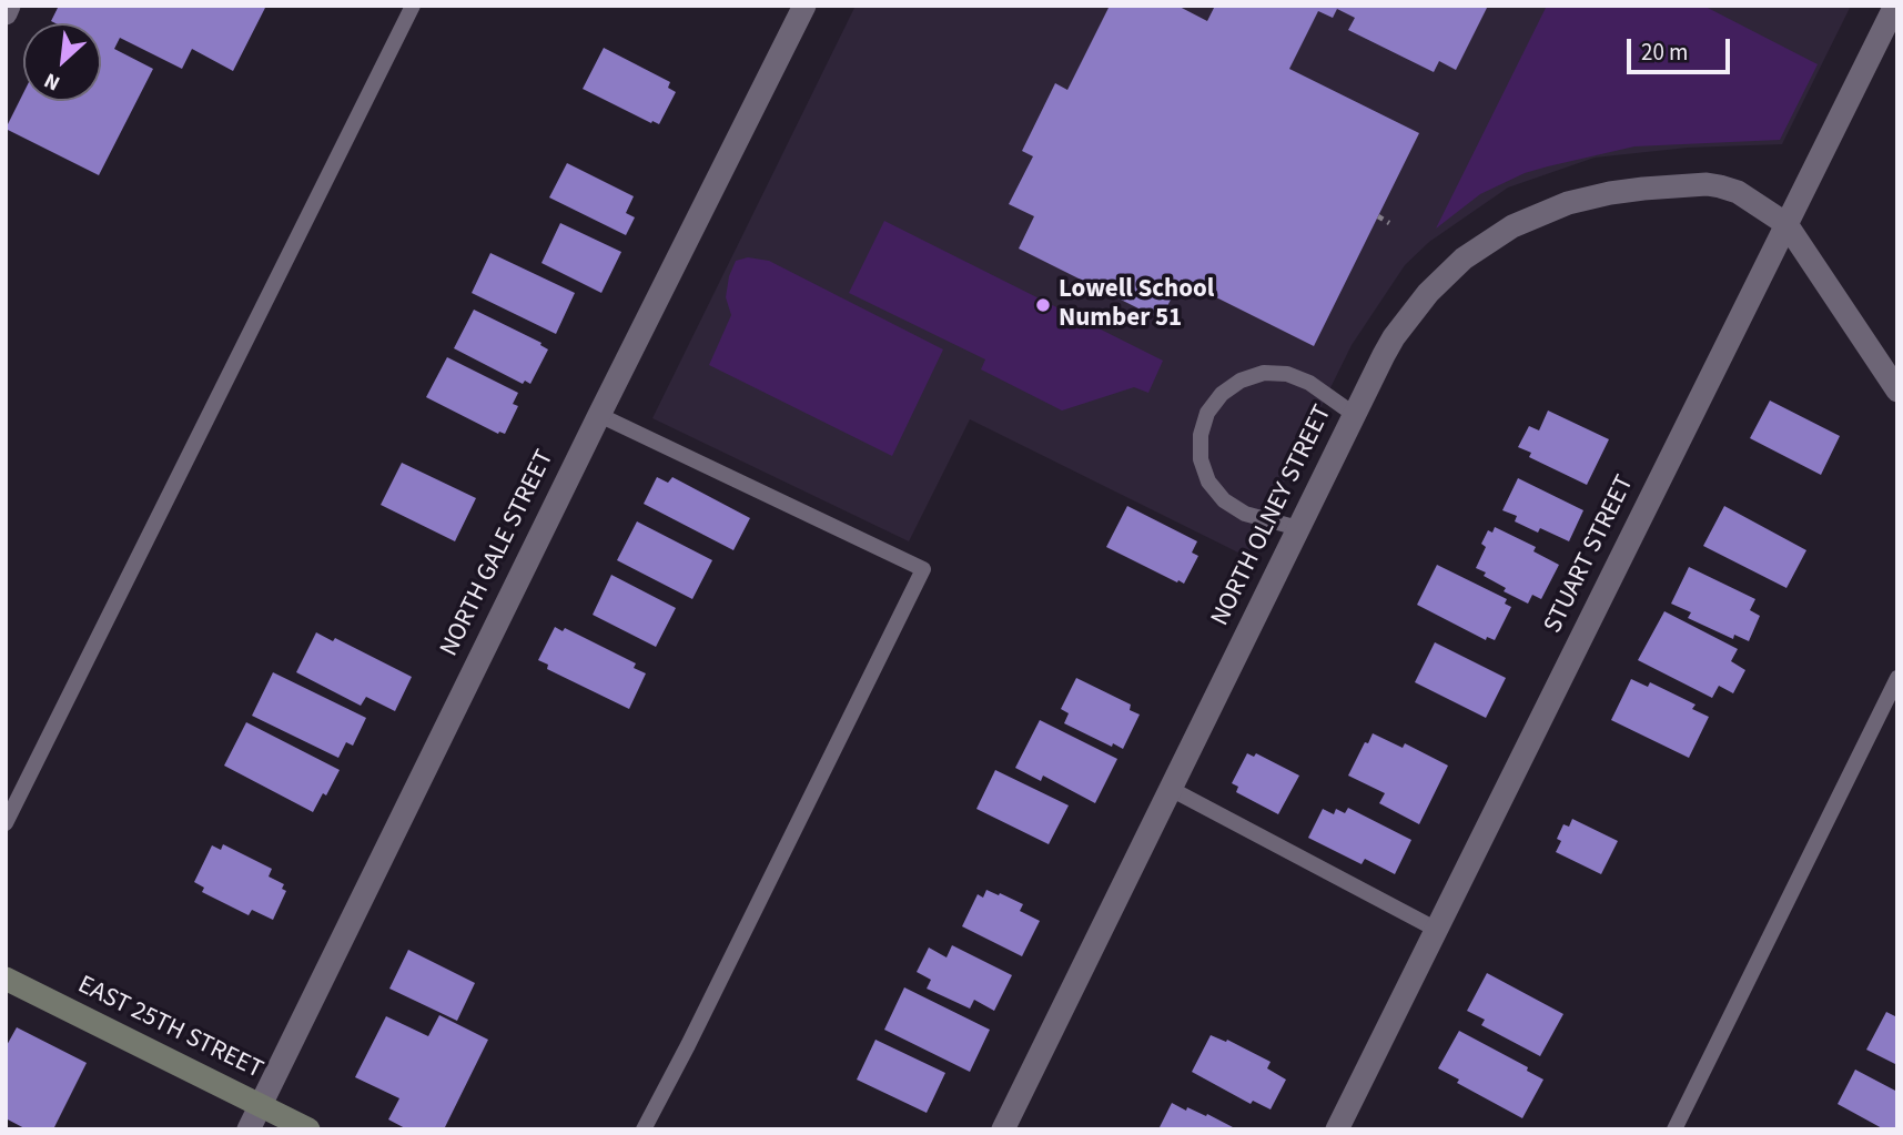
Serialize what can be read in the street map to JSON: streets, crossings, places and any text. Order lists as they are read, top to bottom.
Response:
{
  "streets": {
    "street": [
      "NORTH OLNEY STREET",
      "NORTH GALE STREET",
      "STUART STREET",
      "EAST 25TH STREET"
    ]
  },
  "crossings": [
    ["NORTH OLNEY STREET", "STUART STREET"],
    ["NORTH GALE STREET", "EAST 25TH STREET"]
  ],
  "places": ["Lowell School Number 51"],
  "scale_bar": "20 m",
  "north": "bottom left"
}
